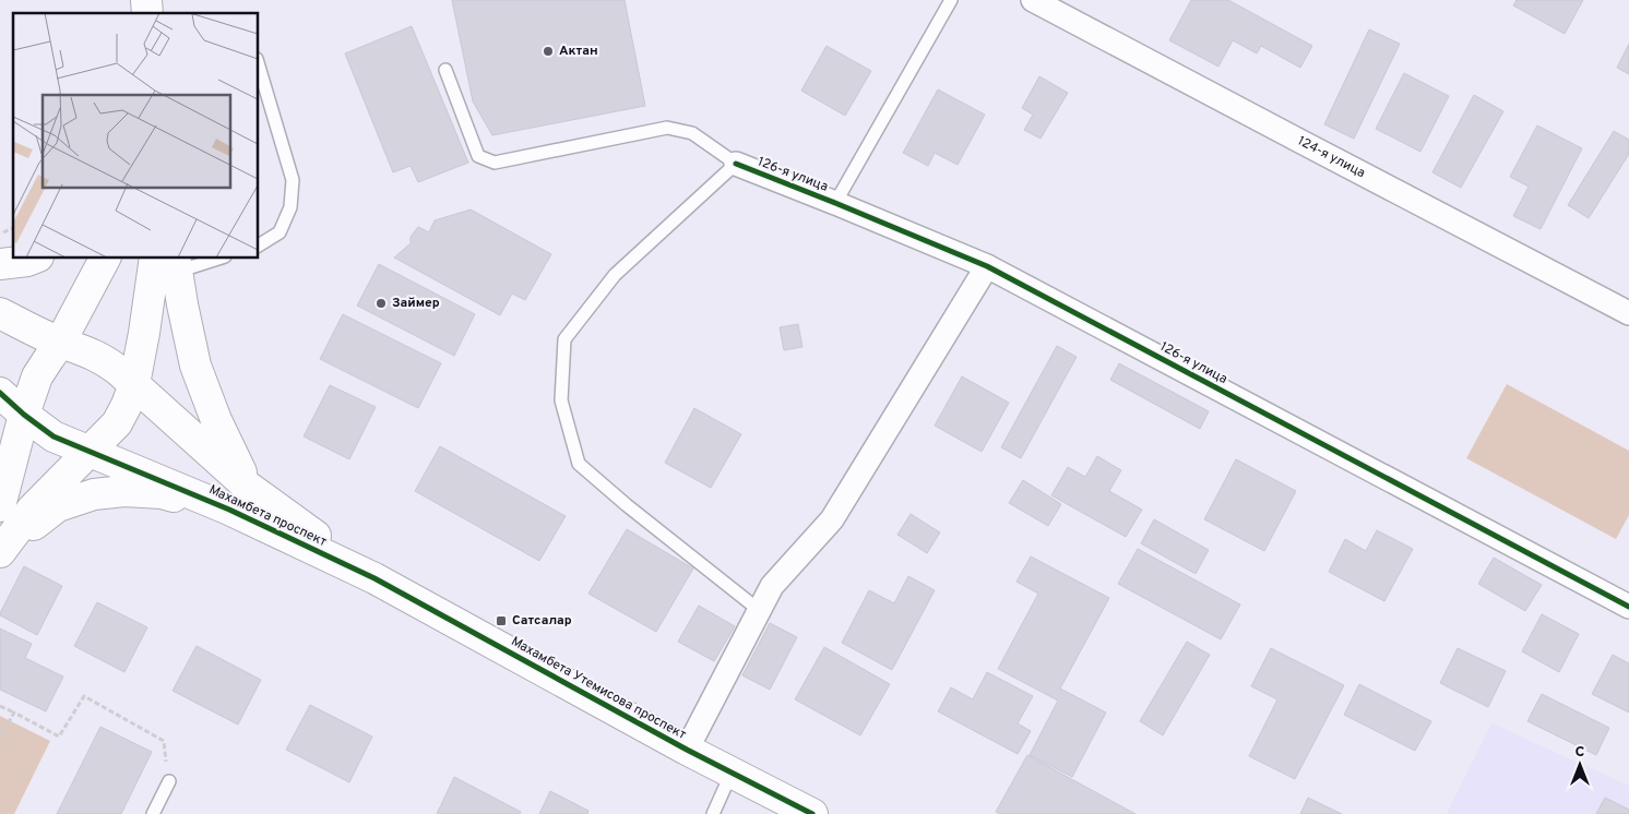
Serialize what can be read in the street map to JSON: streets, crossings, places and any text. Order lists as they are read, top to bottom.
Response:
{
  "streets": {
    "street": [
      "124-я улица",
      "126-я улица",
      "Махамбета проспект",
      "Махамбета Утемисова проспект"
    ]
  },
  "crossings": [
    ["Махамбета проспект", "Махамбета Утемисова проспект"]
  ],
  "places": {
    "other": ["Актан", "Займер"],
    "transit": ["Сатсалар"]
  },
  "north": "top"
}
